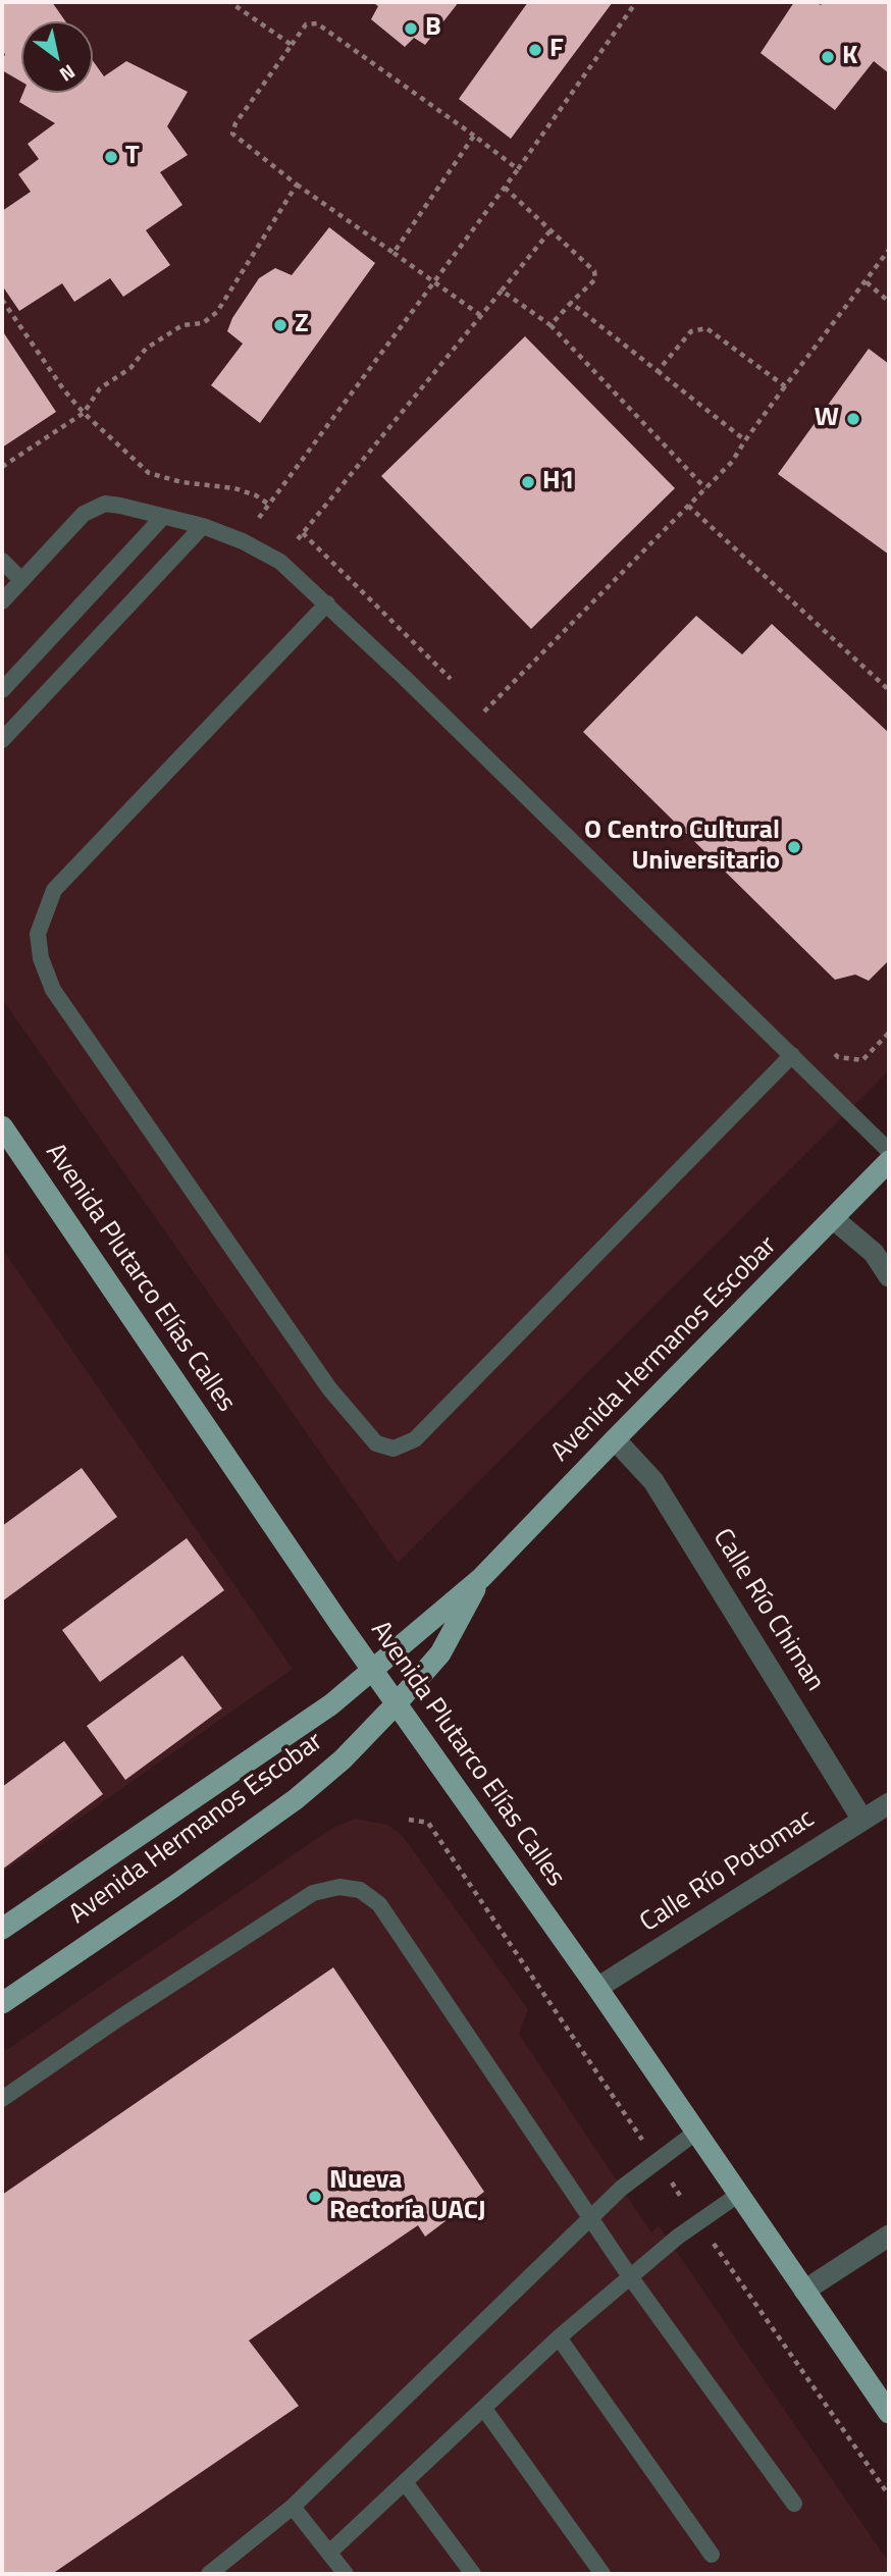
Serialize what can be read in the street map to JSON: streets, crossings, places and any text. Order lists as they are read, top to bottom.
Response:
{
  "streets": {
    "main road": ["Avenida Plutarco Elías Calles", "Avenida Hermanos Escobar"],
    "street": ["Calle Río Chiman", "Calle Río Potomac"]
  },
  "crossings": [
    ["Avenida Plutarco Elías Calles", "Avenida Hermanos Escobar"],
    ["Avenida Plutarco Elías Calles", "Calle Río Potomac"],
    ["Avenida Hermanos Escobar", "Calle Río Chiman"],
    ["Calle Río Chiman", "Calle Río Potomac"]
  ],
  "places": [
    "B",
    "F",
    "K",
    "T",
    "Z",
    "W",
    "H1",
    "O Centro Cultural Universitario",
    "Nueva Rectoría UACJ"
  ],
  "north": "bottom right"
}
